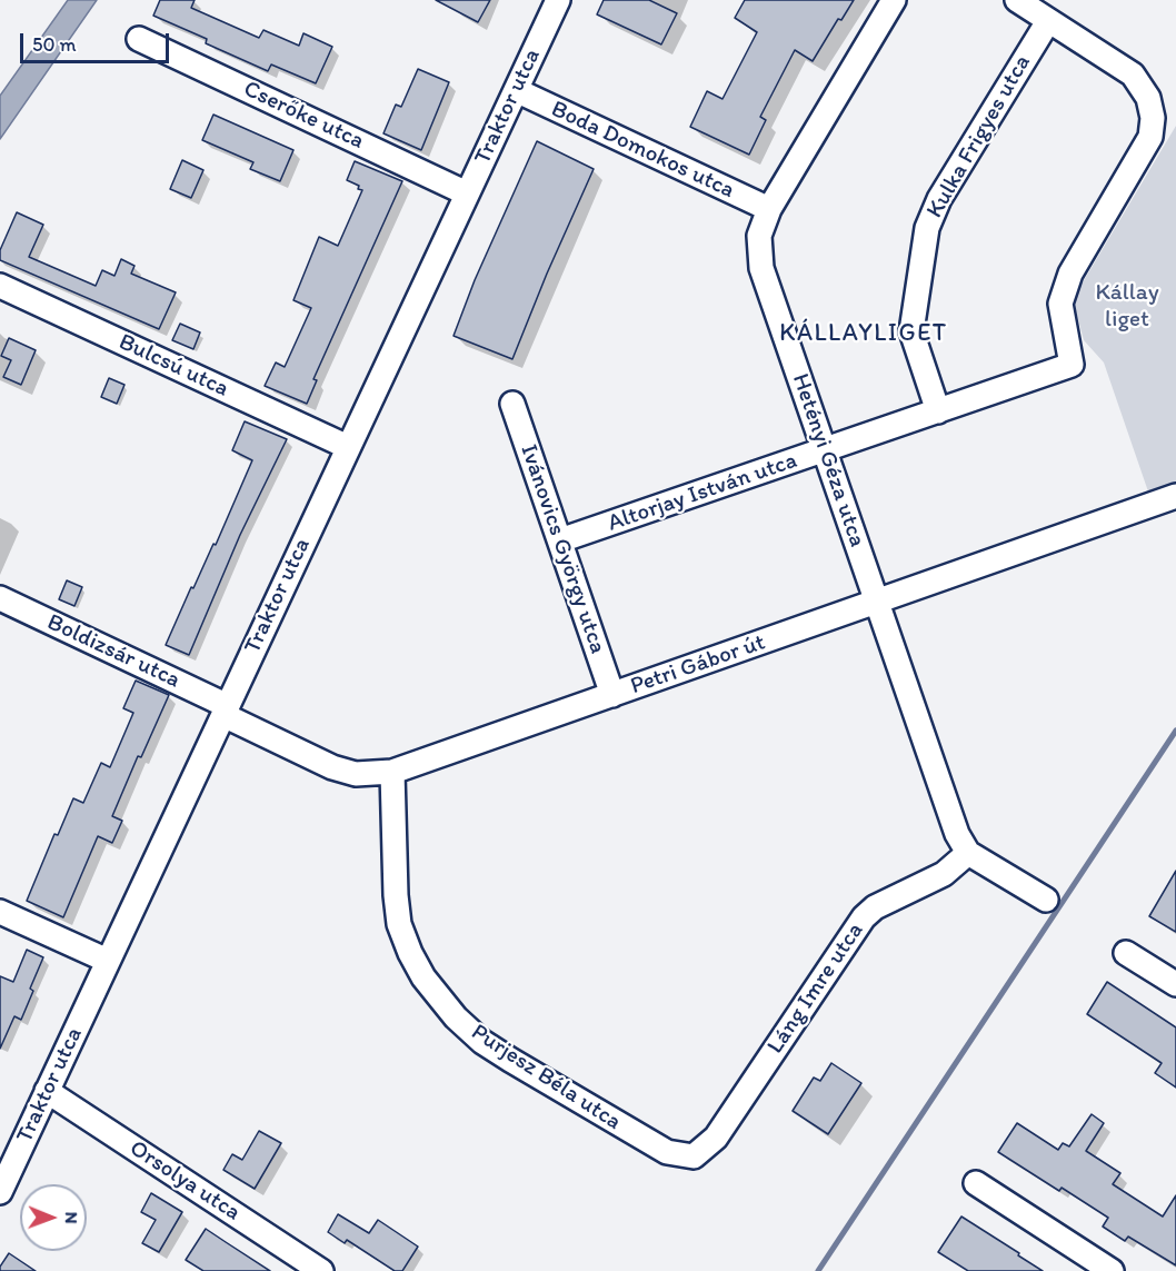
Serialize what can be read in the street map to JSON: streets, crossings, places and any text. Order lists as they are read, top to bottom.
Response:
{
  "streets": {
    "street": [
      "Traktor utca",
      "Cserőke utca",
      "Kulka Frigyes utca",
      "Boda Domokos utca",
      "Bulcsú utca",
      "Hetényi Géza utca",
      "Altorjay István utca",
      "Ivánovics György utca",
      "Boldizsár utca",
      "Petri Gábor út",
      "Láng Imre utca",
      "Purjesz Béla utca",
      "Orsolya utca"
    ]
  },
  "crossings": [
    ["Traktor utca", "Cserőke utca"],
    ["Traktor utca", "Boda Domokos utca"],
    ["Traktor utca", "Bulcsú utca"],
    ["Traktor utca", "Boldizsár utca"],
    ["Traktor utca", "Petri Gábor út"],
    ["Traktor utca", "Orsolya utca"],
    ["Kulka Frigyes utca", "Altorjay István utca"],
    ["Boda Domokos utca", "Hetényi Géza utca"],
    ["Hetényi Géza utca", "Altorjay István utca"],
    ["Hetényi Géza utca", "Petri Gábor út"],
    ["Hetényi Géza utca", "Láng Imre utca"],
    ["Altorjay István utca", "Ivánovics György utca"],
    ["Ivánovics György utca", "Petri Gábor út"],
    ["Boldizsár utca", "Petri Gábor út"],
    ["Petri Gábor út", "Purjesz Béla utca"],
    ["Láng Imre utca", "Purjesz Béla utca"]
  ],
  "districts": ["KÁLLAYLIGET"],
  "parks": ["Kállay liget"],
  "scale_bar": "50 m",
  "north": "right"
}
